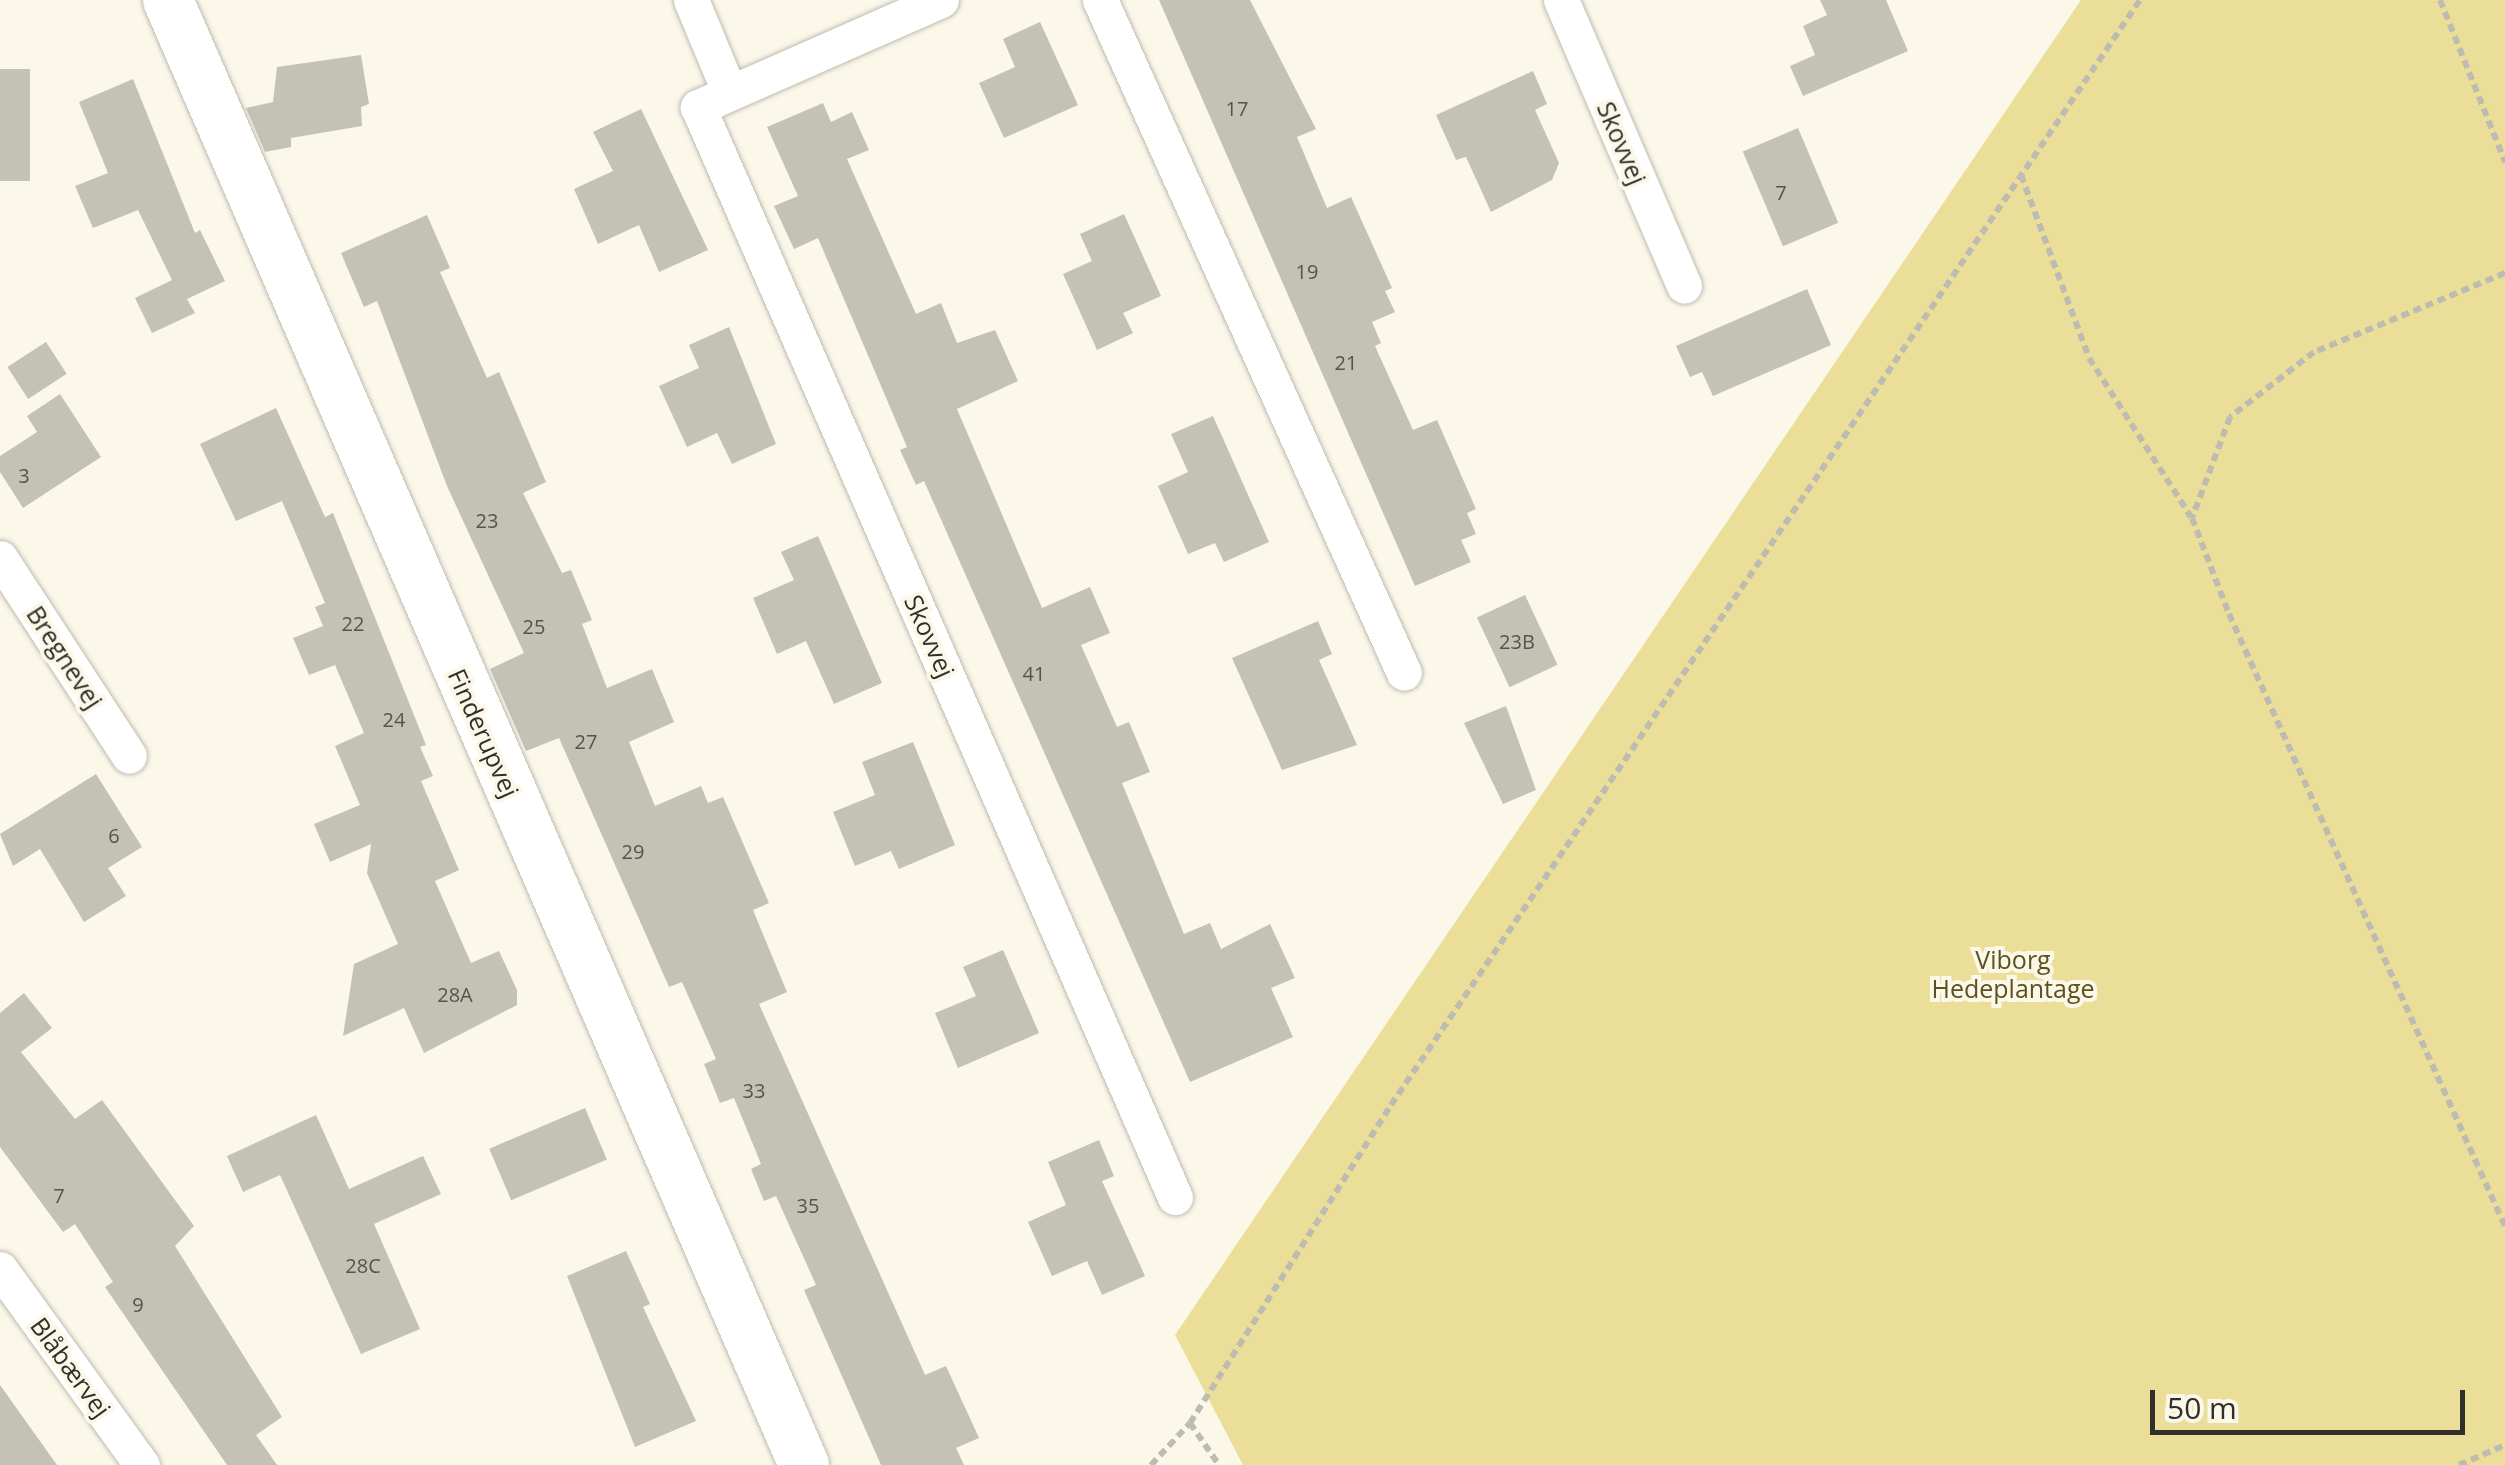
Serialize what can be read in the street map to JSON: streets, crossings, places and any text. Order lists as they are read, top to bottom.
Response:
{
  "streets": {
    "street": [
      "Skovvej",
      "Bregnevej",
      "Finderupvej",
      "Blåbærvej"
    ]
  },
  "parks": ["Viborg Hedeplantage"],
  "house_numbers": [
    "17",
    "7",
    "19",
    "21",
    "3",
    "23",
    "22",
    "25",
    "23B",
    "41",
    "24",
    "27",
    "6",
    "29",
    "28A",
    "33",
    "7",
    "35",
    "28C",
    "9"
  ],
  "scale_bar": "50 m"
}
